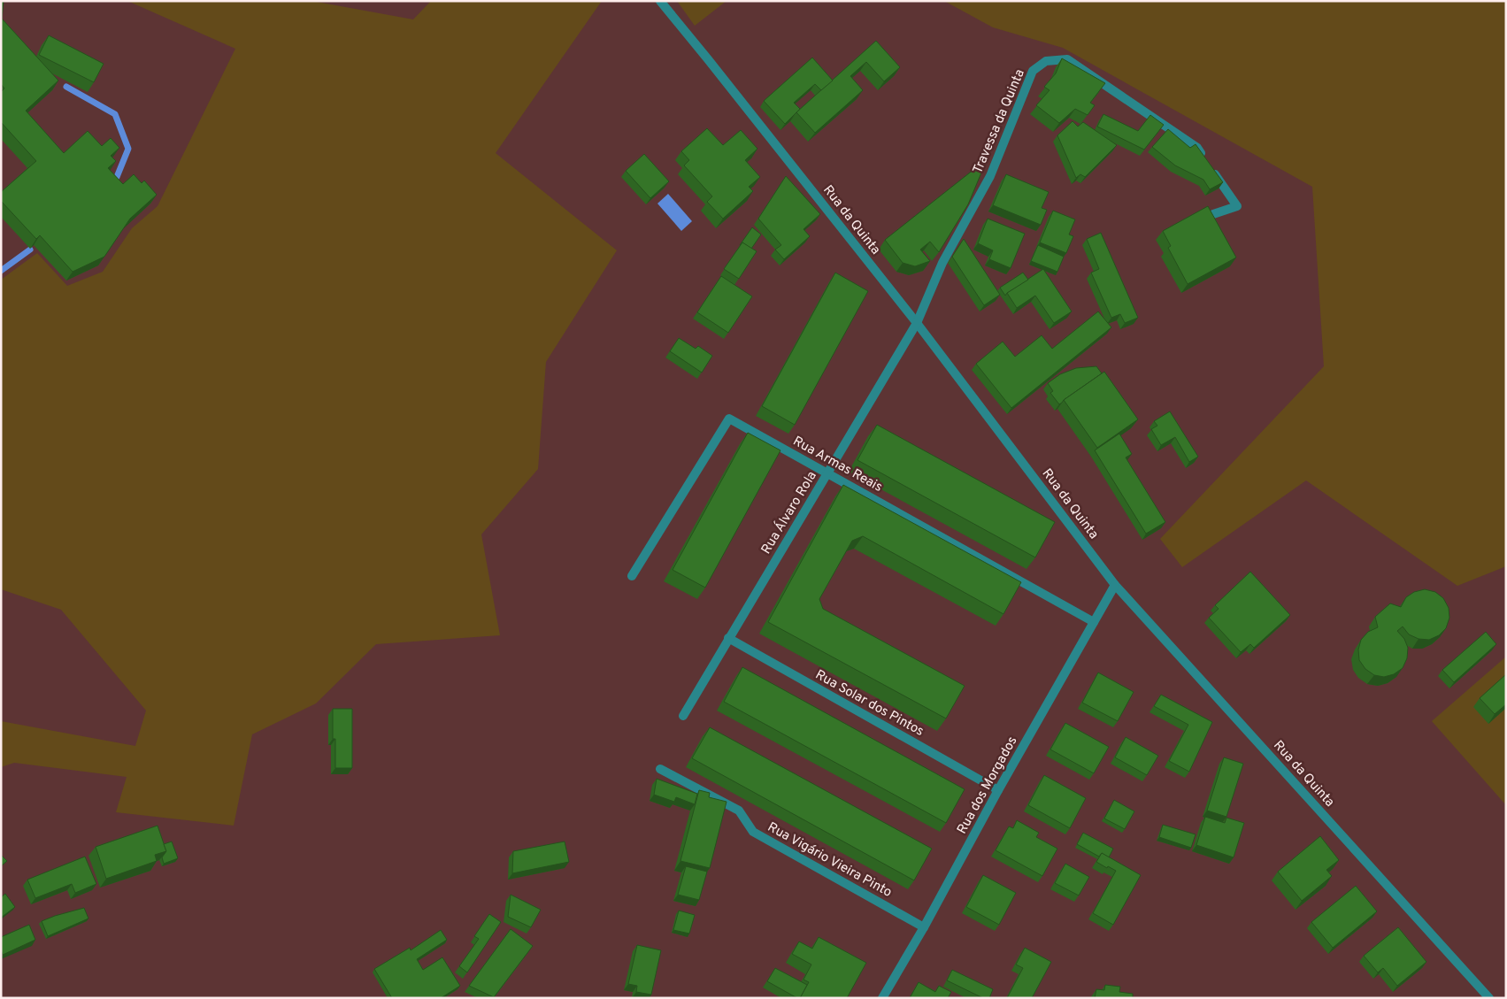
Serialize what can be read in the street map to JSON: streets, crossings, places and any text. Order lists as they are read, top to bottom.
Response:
{
  "streets": {
    "street": [
      "Travessa da Quinta",
      "Rua da Quinta",
      "Rua Armas Reais",
      "Rua Álvaro Rola",
      "Rua Solar dos Pintos",
      "Rua dos Morgados",
      "Rua Vigário Vieira Pinto"
    ]
  },
  "crossings": [
    ["Travessa da Quinta", "Rua da Quinta"],
    ["Travessa da Quinta", "Rua Álvaro Rola"],
    ["Rua da Quinta", "Rua Álvaro Rola"],
    ["Rua da Quinta", "Rua dos Morgados"],
    ["Rua Armas Reais", "Rua Álvaro Rola"],
    ["Rua Armas Reais", "Rua dos Morgados"],
    ["Rua Álvaro Rola", "Rua Solar dos Pintos"],
    ["Rua Solar dos Pintos", "Rua dos Morgados"],
    ["Rua dos Morgados", "Rua Vigário Vieira Pinto"]
  ]
}
